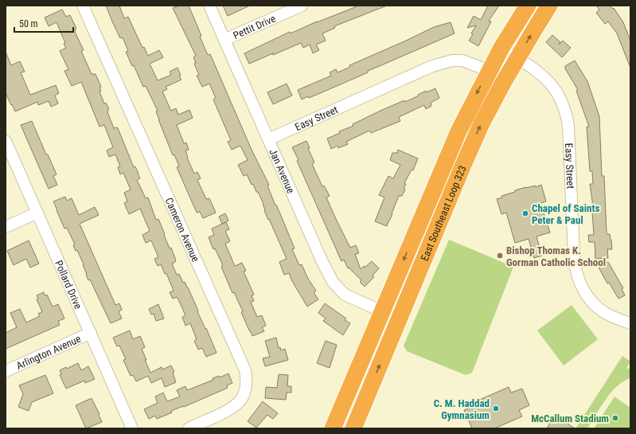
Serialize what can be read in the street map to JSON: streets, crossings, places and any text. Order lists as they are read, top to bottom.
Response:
{
  "streets": {
    "highway": ["East Southeast Loop 323"],
    "street": [
      "Pettit Drive",
      "Easy Street",
      "Jan Avenue",
      "Cameron Avenue",
      "Pollard Drive",
      "Arlington Avenue"
    ]
  },
  "crossings": [
    ["Pettit Drive", "Jan Avenue"],
    ["Easy Street", "Jan Avenue"],
    ["Easy Street", "East Southeast Loop 323"],
    ["Jan Avenue", "East Southeast Loop 323"],
    ["Pollard Drive", "Arlington Avenue"]
  ],
  "places": [
    "Chapel of Saints Peter & Paul",
    "Bishop Thomas K. Gorman Catholic School",
    "C. M. Haddad Gymnasium",
    "McCallum Stadium"
  ],
  "scale_bar": "50 m"
}
